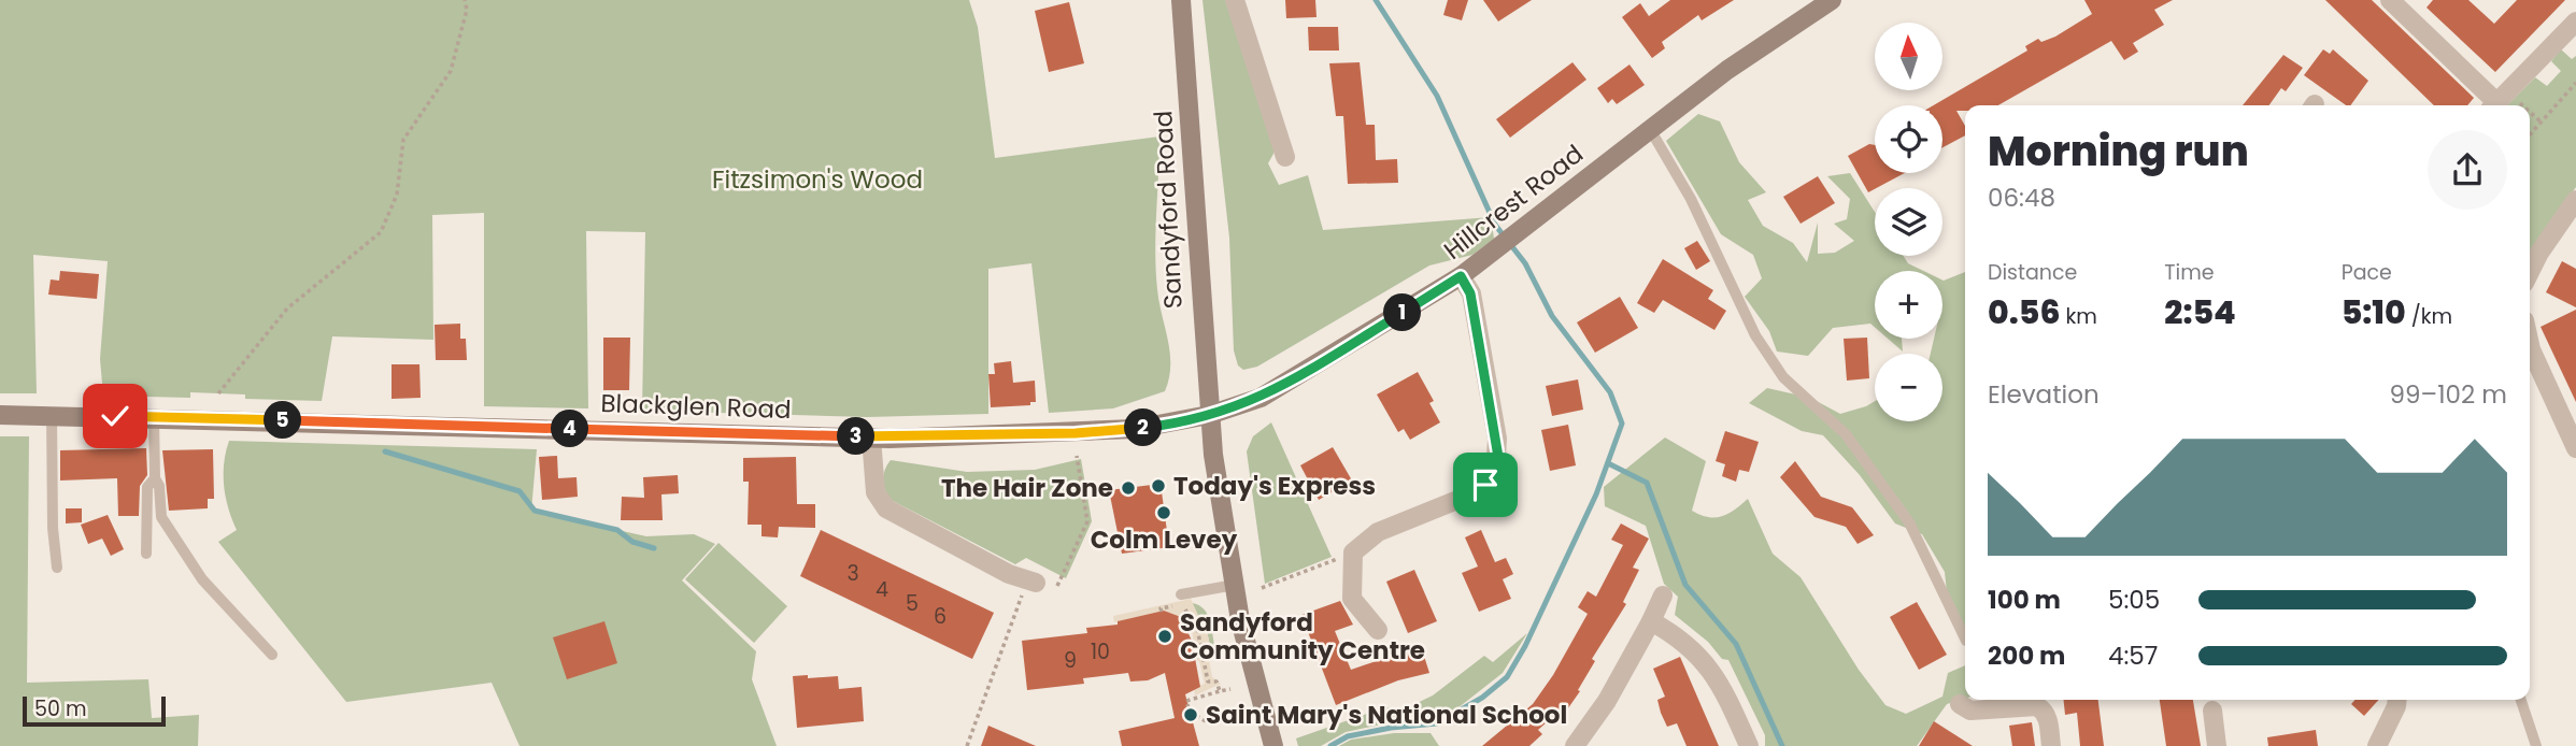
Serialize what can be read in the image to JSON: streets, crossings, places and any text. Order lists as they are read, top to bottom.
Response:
{
  "streets": {
    "street": ["Hillcrest Road", "Sandyford Road", "Blackglen Road"]
  },
  "crossings": [
    ["Hillcrest Road", "Sandyford Road"],
    ["Hillcrest Road", "Blackglen Road"],
    ["Sandyford Road", "Blackglen Road"]
  ],
  "parks": ["Fitzsimon's Wood"],
  "places": [
    "Today's Express",
    "The Hair Zone",
    "Colm Levey",
    "Sandyford Community Centre",
    "Saint Mary's National School"
  ],
  "house_numbers": [
    "3",
    "4",
    "5",
    "6",
    "10",
    "9"
  ],
  "scale_bar": "50 m",
  "north": "top",
  "page": {
    "map_buttons": ["+", "−"],
    "heading": ["Morning run", "06:48"],
    "stats": [
      ["Distance", "0.56 km"],
      ["Time", "2:54"],
      ["Pace", "5:10 /km"]
    ],
    "pins": [
      "1",
      "5",
      "2",
      "4",
      "3"
    ],
    "chart": ["Elevation", "99–102 m"],
    "list": [
      {
        "name": "100 m",
        "note": "5:05"
      },
      {
        "name": "200 m",
        "note": "4:57"
      }
    ],
    "scale": "50 m"
  }
}
